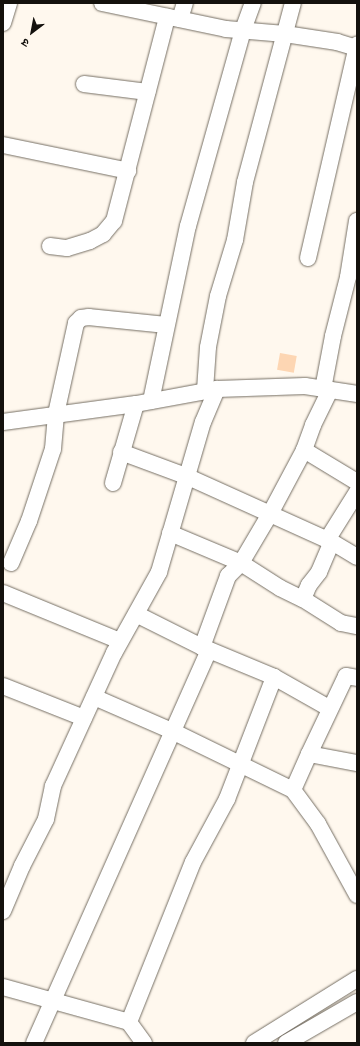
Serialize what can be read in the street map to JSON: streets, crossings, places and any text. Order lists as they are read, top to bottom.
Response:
{
  "north": "bottom left"
}
